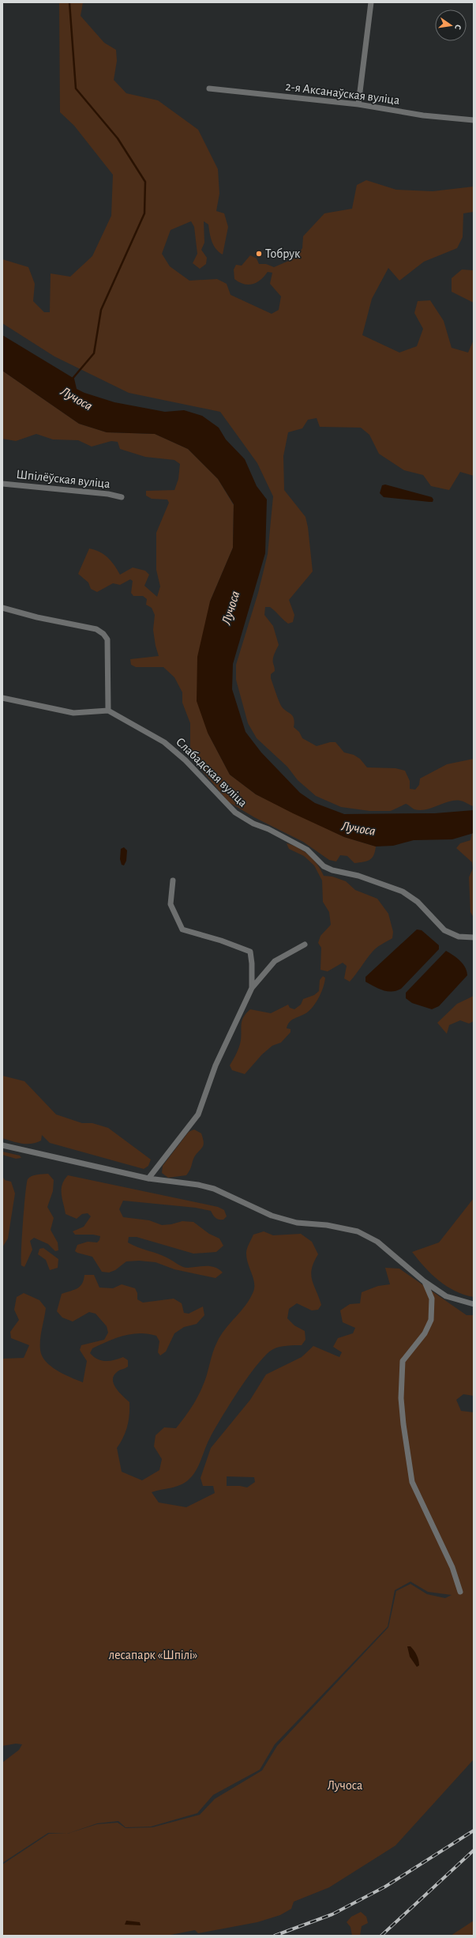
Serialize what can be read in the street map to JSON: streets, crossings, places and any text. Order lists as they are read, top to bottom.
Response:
{
  "streets": {
    "street": ["2-я Аксанаўская вуліца", "Шпілёўская вуліца", "Слабадская вуліца"]
  },
  "water": ["Лучоса"],
  "parks": ["лесапарк «Шпілі»", "Лучоса"],
  "places": ["Тобрук"],
  "north": "right"
}
